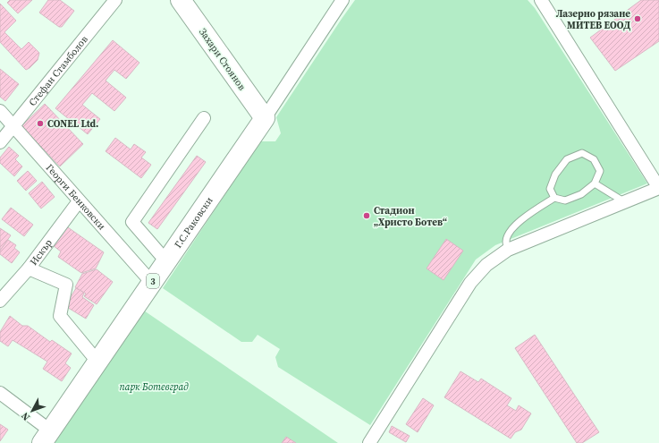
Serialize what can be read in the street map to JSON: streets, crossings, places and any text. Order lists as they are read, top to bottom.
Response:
{
  "streets": {
    "main road": ["Захари Стоянов", "Г.С.Раковски", "3"],
    "street": ["Стефан Стамболов", "Георги Бенковски", "Искър"]
  },
  "crossings": [
    ["Захари Стоянов", "Г.С.Раковски"],
    ["Стефан Стамболов", "Георги Бенковски"],
    ["Георги Бенковски", "Г.С.Раковски"],
    ["Георги Бенковски", "Искър"]
  ],
  "parks": ["парк Ботевград"],
  "places": ["Лазерно рязане МИТЕВ ЕООД", "CONEL Ltd.", "Стадион „Христо Ботев“"],
  "north": "bottom left"
}
